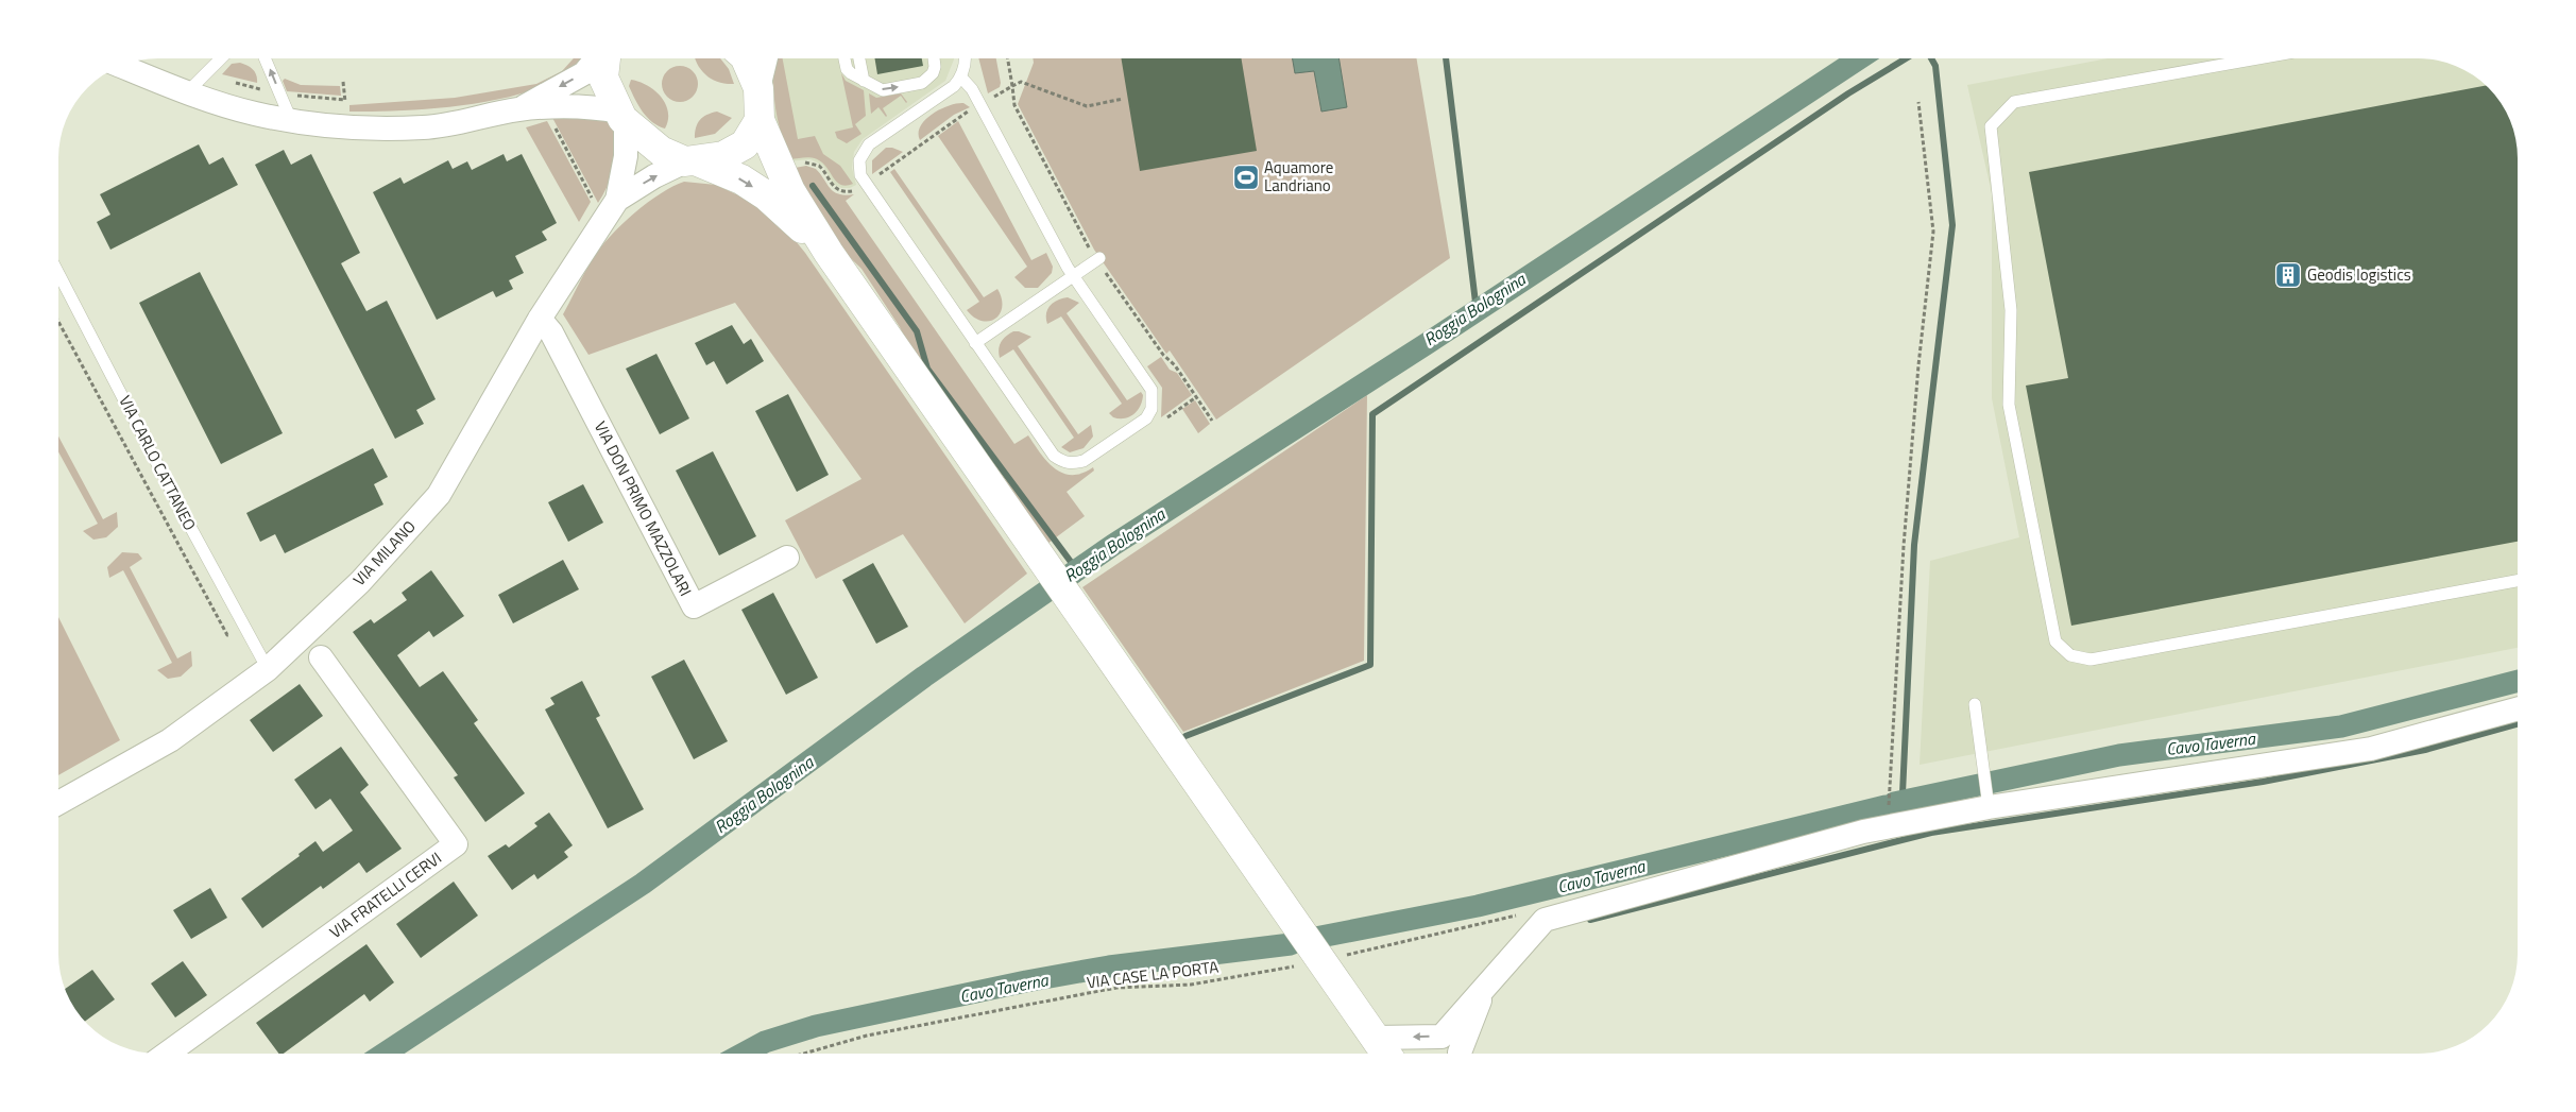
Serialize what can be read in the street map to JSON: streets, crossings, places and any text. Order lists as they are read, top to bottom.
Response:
{
  "streets": {
    "street": ["VIA DON PRIMO MAZZOLARI", "VIA MILANO", "VIA FRATELLI CERVI"],
    "lane": ["VIA CARLO CATTANEO"],
    "path": ["VIA CASE LA PORTA"]
  },
  "crossings": [
    ["VIA CARLO CATTANEO", "VIA MILANO"],
    ["VIA DON PRIMO MAZZOLARI", "VIA MILANO"]
  ],
  "water": ["Roggia Bolognina", "Cavo Taverna"],
  "places": {
    "sports": ["Aquamore Landriano"],
    "building": ["Geodis logistics"]
  }
}
